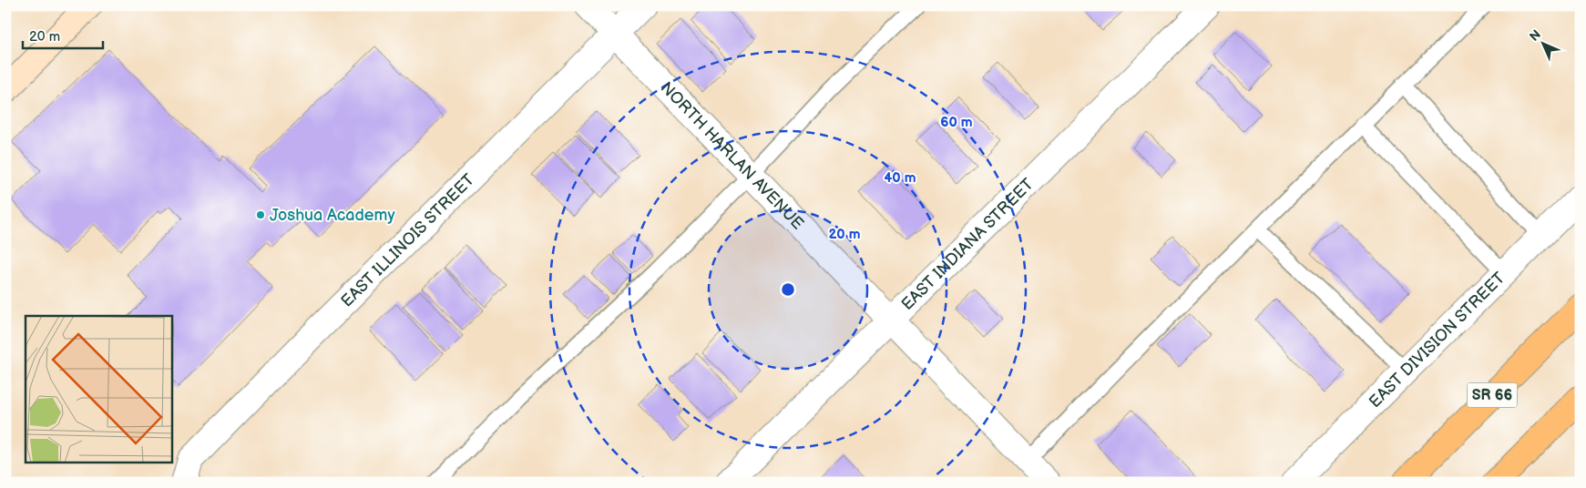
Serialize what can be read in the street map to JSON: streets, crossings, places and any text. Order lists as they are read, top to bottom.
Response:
{
  "streets": {
    "highway": ["SR 66"],
    "street": [
      "NORTH HARLAN AVENUE",
      "EAST ILLINOIS STREET",
      "EAST INDIANA STREET",
      "EAST DIVISION STREET"
    ]
  },
  "crossings": [
    ["NORTH HARLAN AVENUE", "EAST ILLINOIS STREET"],
    ["NORTH HARLAN AVENUE", "EAST INDIANA STREET"]
  ],
  "places": ["Joshua Academy"],
  "scale_bar": "20 m",
  "north": "top left",
  "rings": ["60 m", "40 m", "20 m"]
}
